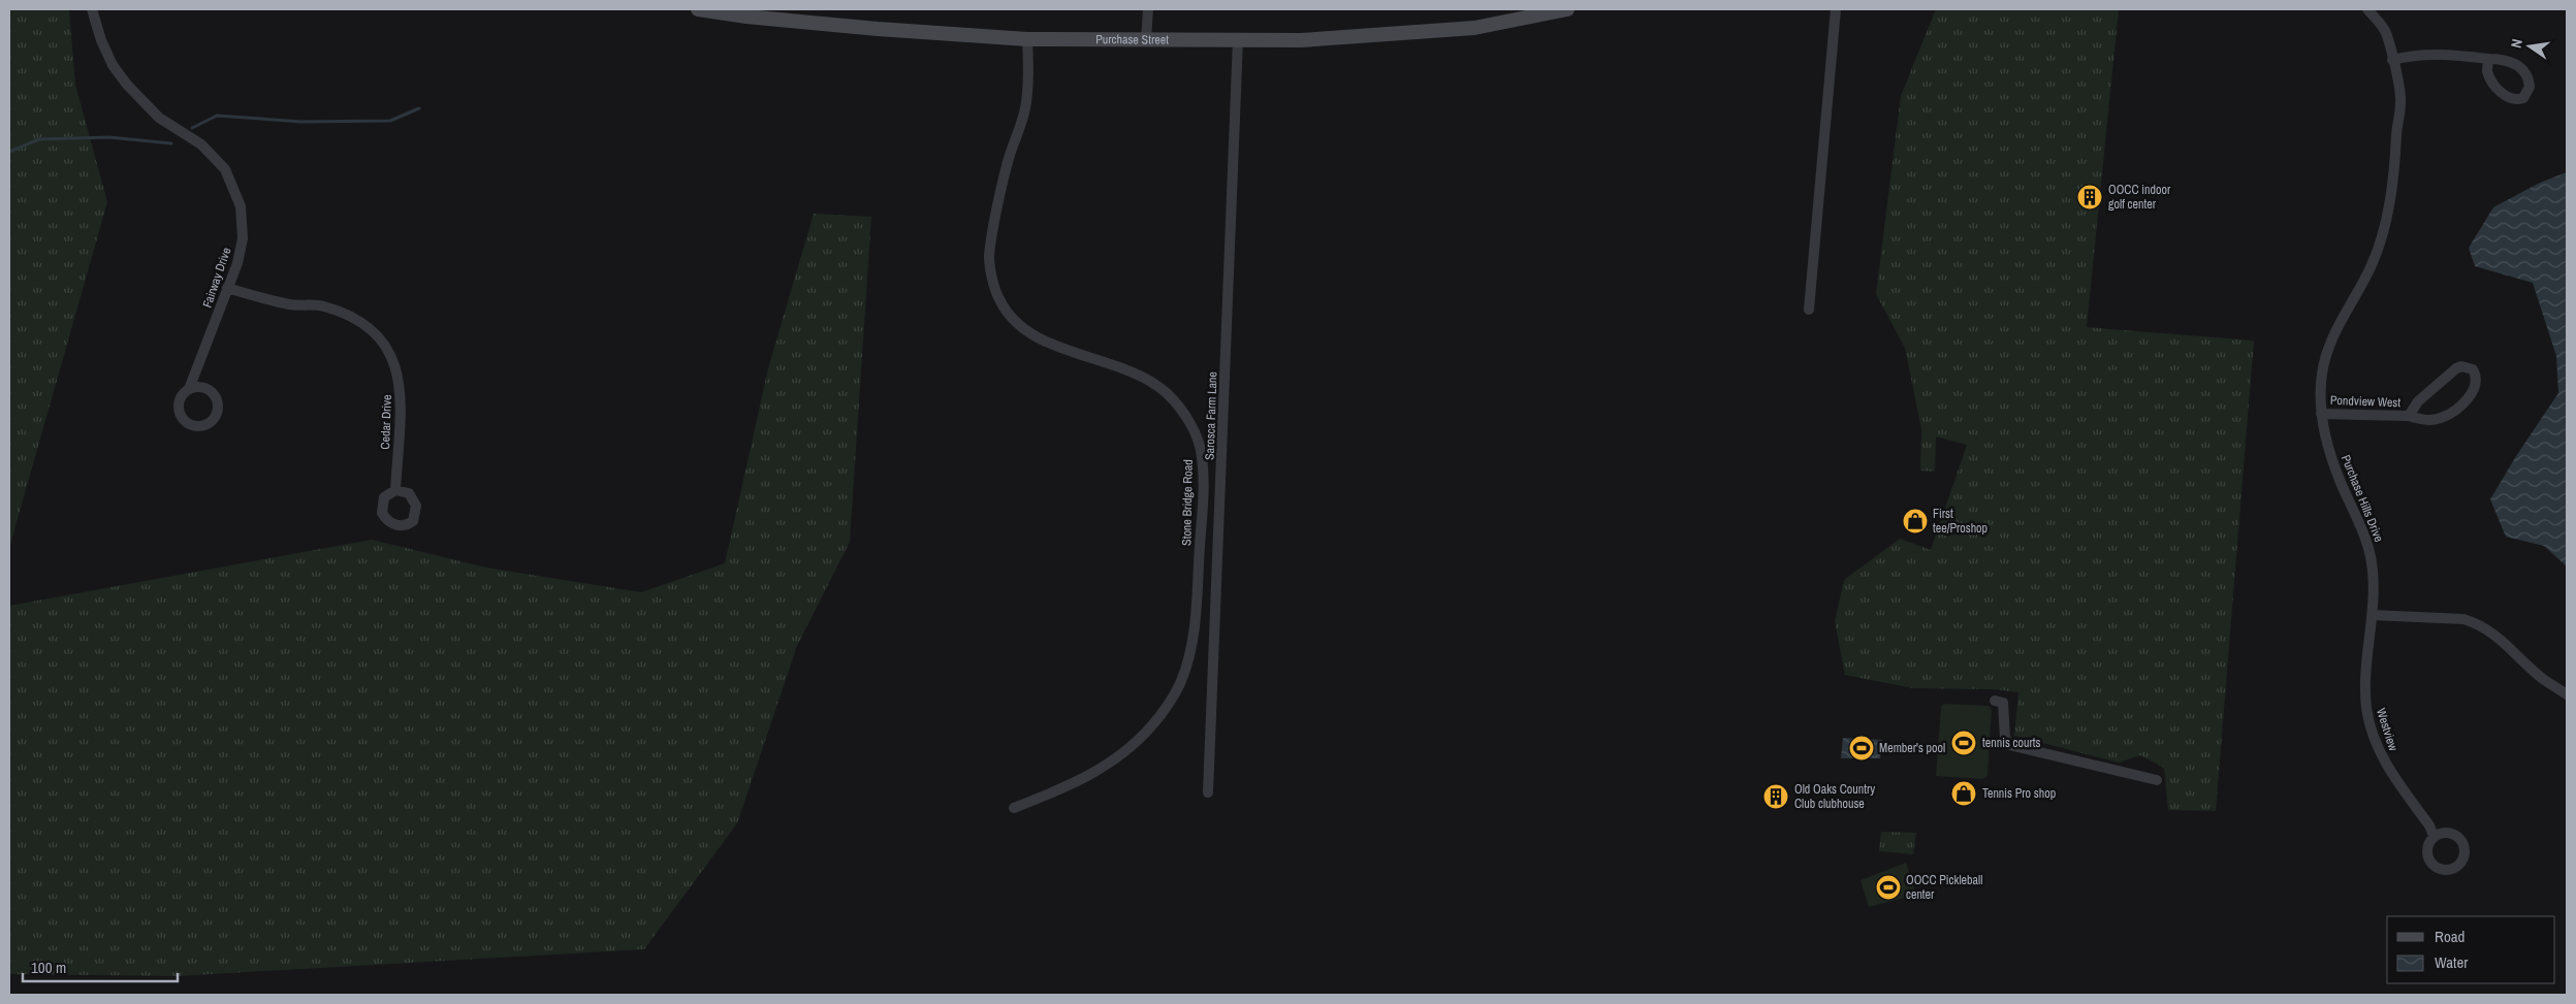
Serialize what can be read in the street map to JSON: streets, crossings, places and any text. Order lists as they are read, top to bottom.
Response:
{
  "streets": {
    "main road": ["Purchase Street"],
    "street": [
      "Fairway Drive",
      "Pondview West",
      "Sarosca Farm Lane",
      "Cedar Drive",
      "Purchase Hills Drive",
      "Stone Bridge Road",
      "Westview"
    ]
  },
  "crossings": [
    ["Purchase Street", "Sarosca Farm Lane"],
    ["Purchase Street", "Stone Bridge Road"],
    ["Fairway Drive", "Cedar Drive"],
    ["Pondview West", "Purchase Hills Drive"],
    ["Purchase Hills Drive", "Westview"]
  ],
  "places": {
    "building": ["OOCC indoor golf center", "Old Oaks Country Club clubhouse"],
    "shop": ["First tee/Proshop", "Tennis Pro shop"],
    "sports": ["tennis courts", "Member's pool", "OOCC Pickleball center"]
  },
  "legend": ["Road", "Water"],
  "scale_bar": "100 m",
  "north": "left"
}
